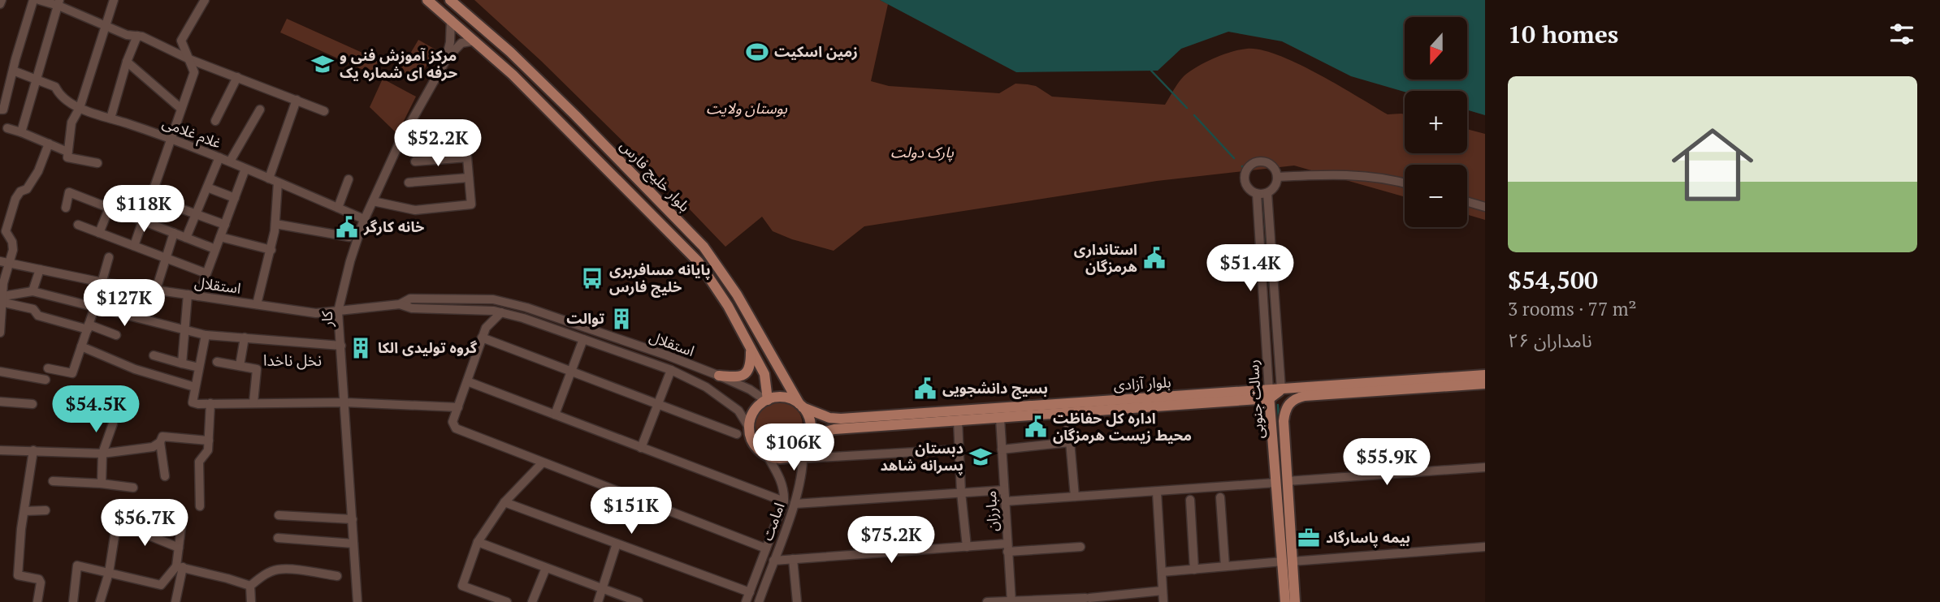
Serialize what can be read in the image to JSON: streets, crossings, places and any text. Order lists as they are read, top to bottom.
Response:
{
  "streets": {
    "main road": ["بلوار خلیج فارس", "بلوار آزادی", "رسالت جنوبی"],
    "street": [
      "غلام غلامی",
      "استقلال",
      "کار",
      "مبارزان",
      "امامت"
    ]
  },
  "crossings": [
    ["غلام غلامی", "کار"],
    ["بلوار خلیج فارس", "استقلال"],
    ["بلوار خلیج فارس", "بلوار آزادی"],
    ["بلوار خلیج فارس", "امامت"],
    ["استقلال", "کار"],
    ["استقلال", "بلوار آزادی"],
    ["استقلال", "امامت"],
    ["بلوار آزادی", "رسالت جنوبی"],
    ["بلوار آزادی", "مبارزان"],
    ["بلوار آزادی", "امامت"]
  ],
  "districts": ["نخل ناخدا"],
  "parks": ["بوستان ولایت", "پارک دولت"],
  "places": {
    "sports": ["زمین اسکیت"],
    "school or university": ["مرکز آموزش فنی و حرفه ای شماره یک", "دبستان پسرانه شاهد"],
    "public building": [
      "خانه کارگر",
      "استانداری هرمزگان",
      "بسیج دانشجویی",
      "اداره کل حفاظت محیط زیست هرمزگان"
    ],
    "bus stop": ["پایانه مسافربری خلیج فارس"],
    "building": ["توالت", "گروه تولیدی الکا"],
    "office": ["بیمه پاسارگاد"]
  },
  "north": "bottom",
  "page": {
    "heading": "10 homes",
    "map_buttons": ["+", "−"],
    "list": [
      {
        "name": "$54,500",
        "note": "3 rooms · 77 m² · نامداران ۲۶"
      }
    ],
    "price": [
      "$52.2K",
      "$118K",
      "$51.4K",
      "$127K",
      "$54.5K",
      "$106K",
      "$55.9K",
      "$151K",
      "$56.7K",
      "$75.2K"
    ]
  }
}
